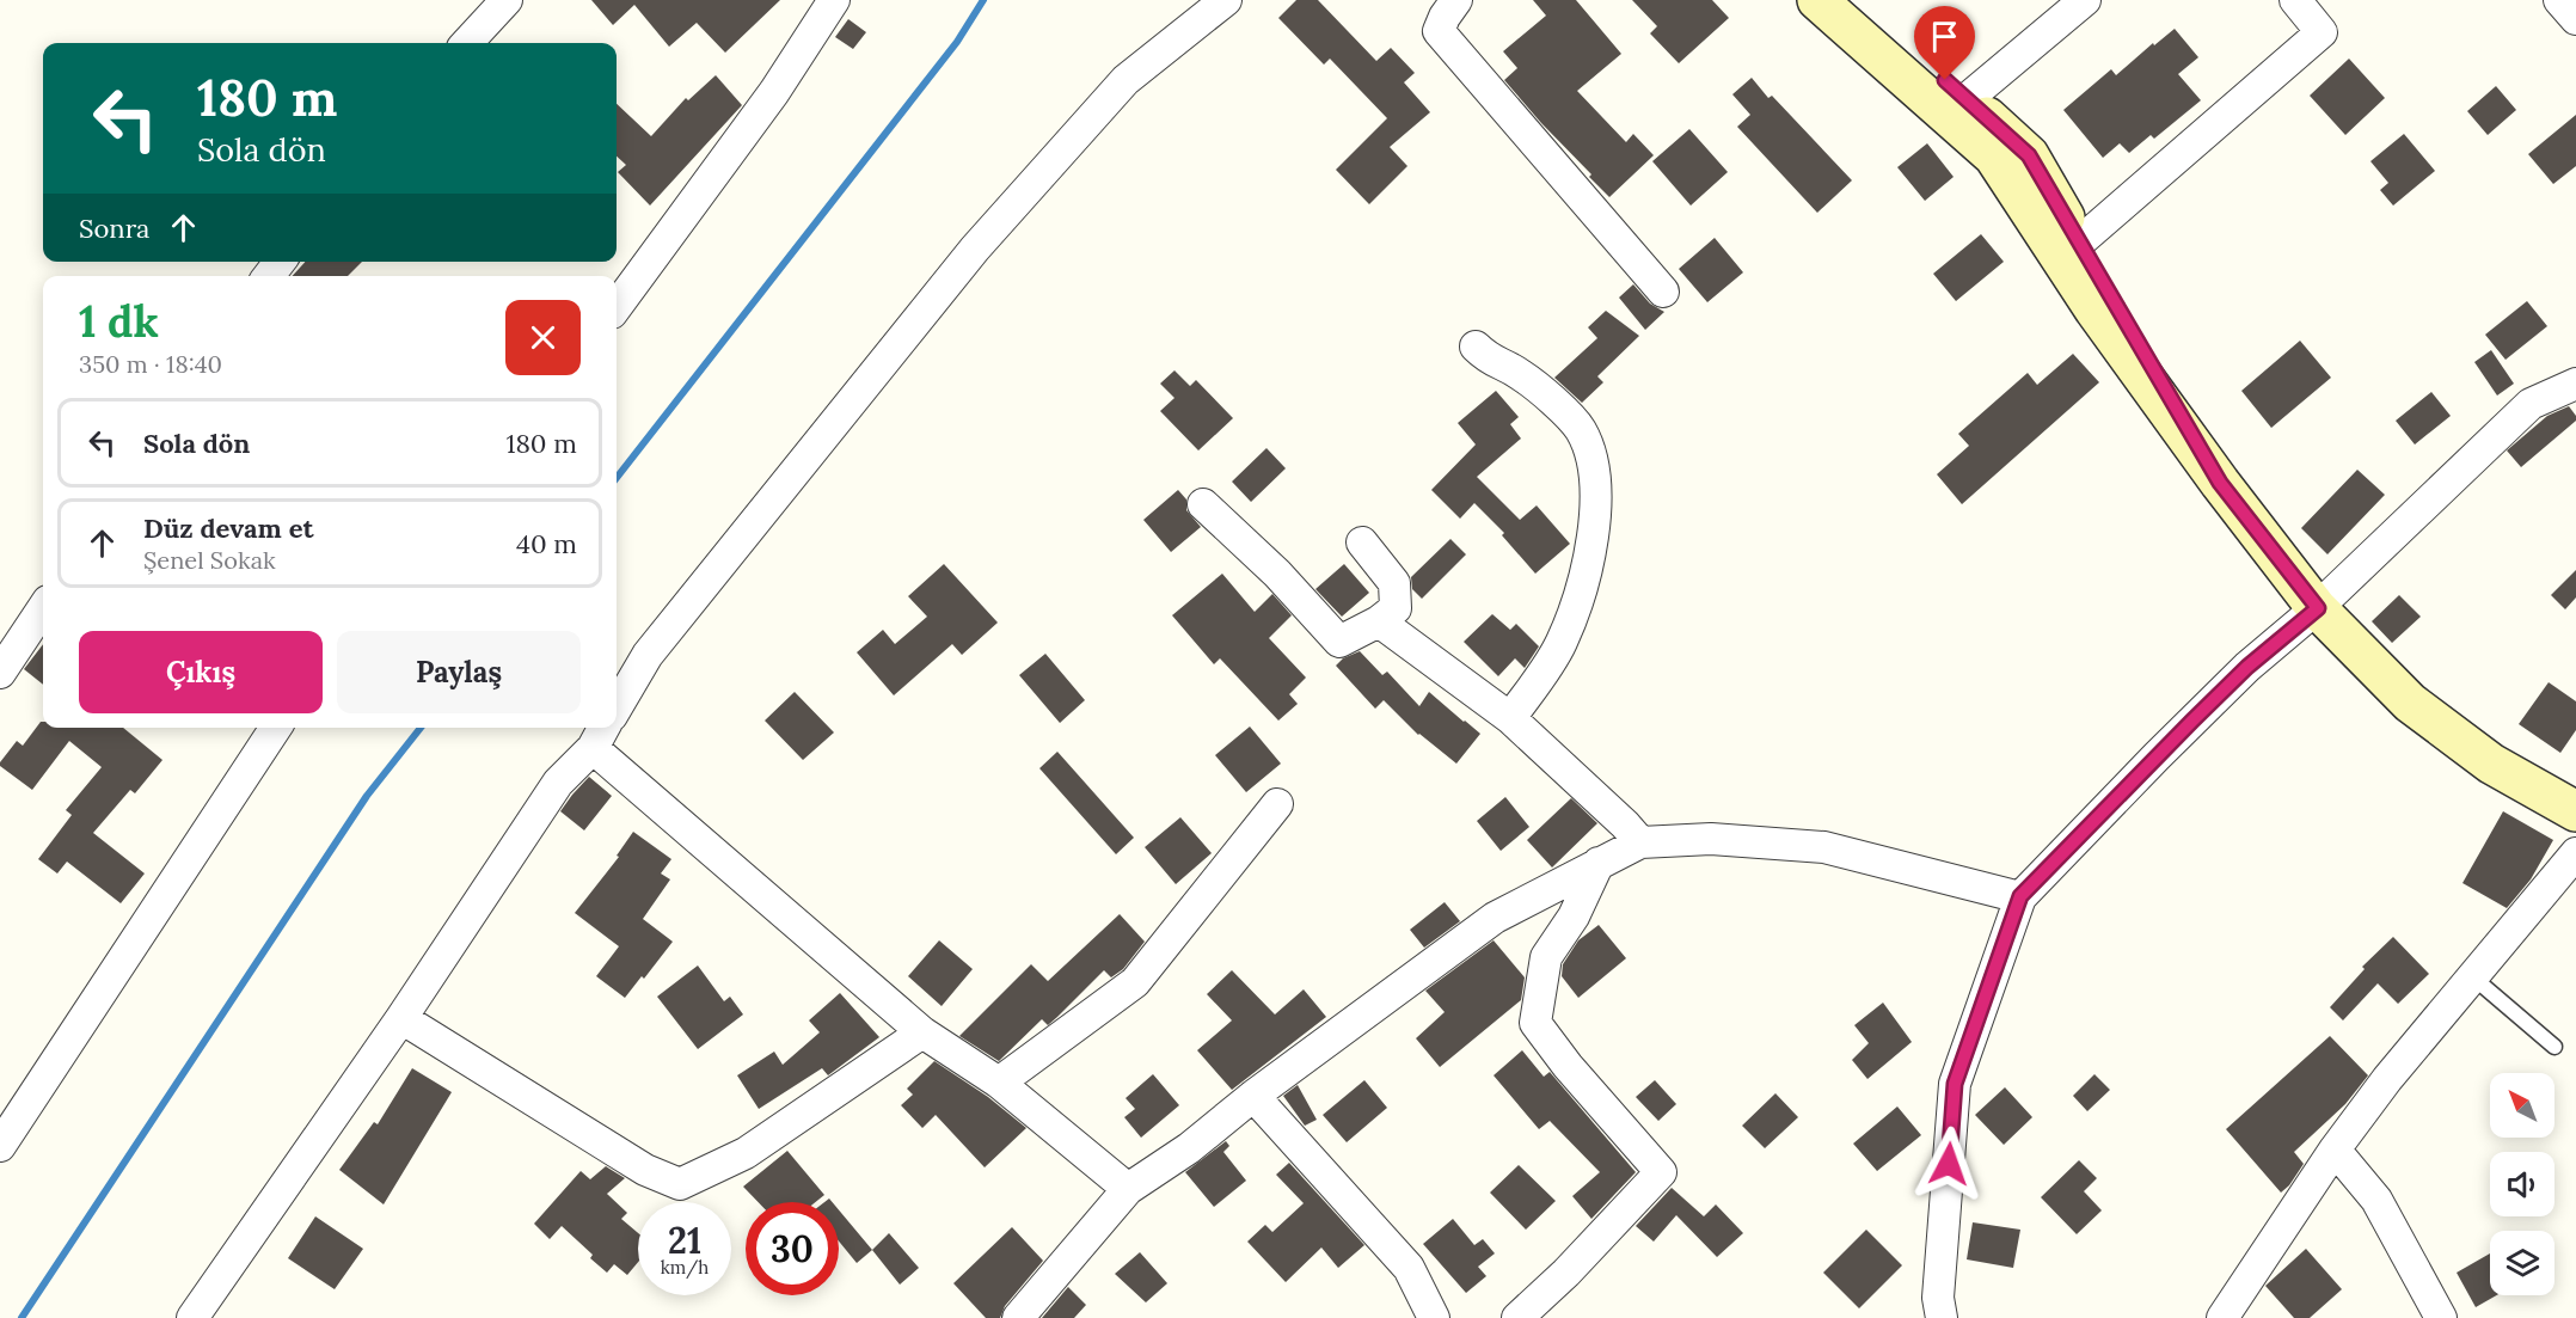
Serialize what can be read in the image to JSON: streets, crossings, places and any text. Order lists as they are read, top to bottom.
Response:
{
  "north": "top left",
  "page": {
    "turn": ["180 m", "Sola dön"],
    "then": "Sonra",
    "heading": ["1 dk", "350 m · 18:40"],
    "list": [
      {
        "name": "Sola dön",
        "value": "180 m"
      },
      {
        "name": "Düz devam et",
        "note": "Şenel Sokak",
        "value": "40 m"
      }
    ],
    "buttons": ["Çıkış", "Paylaş"],
    "speed": "21 km/h",
    "limit": "30"
  }
}
